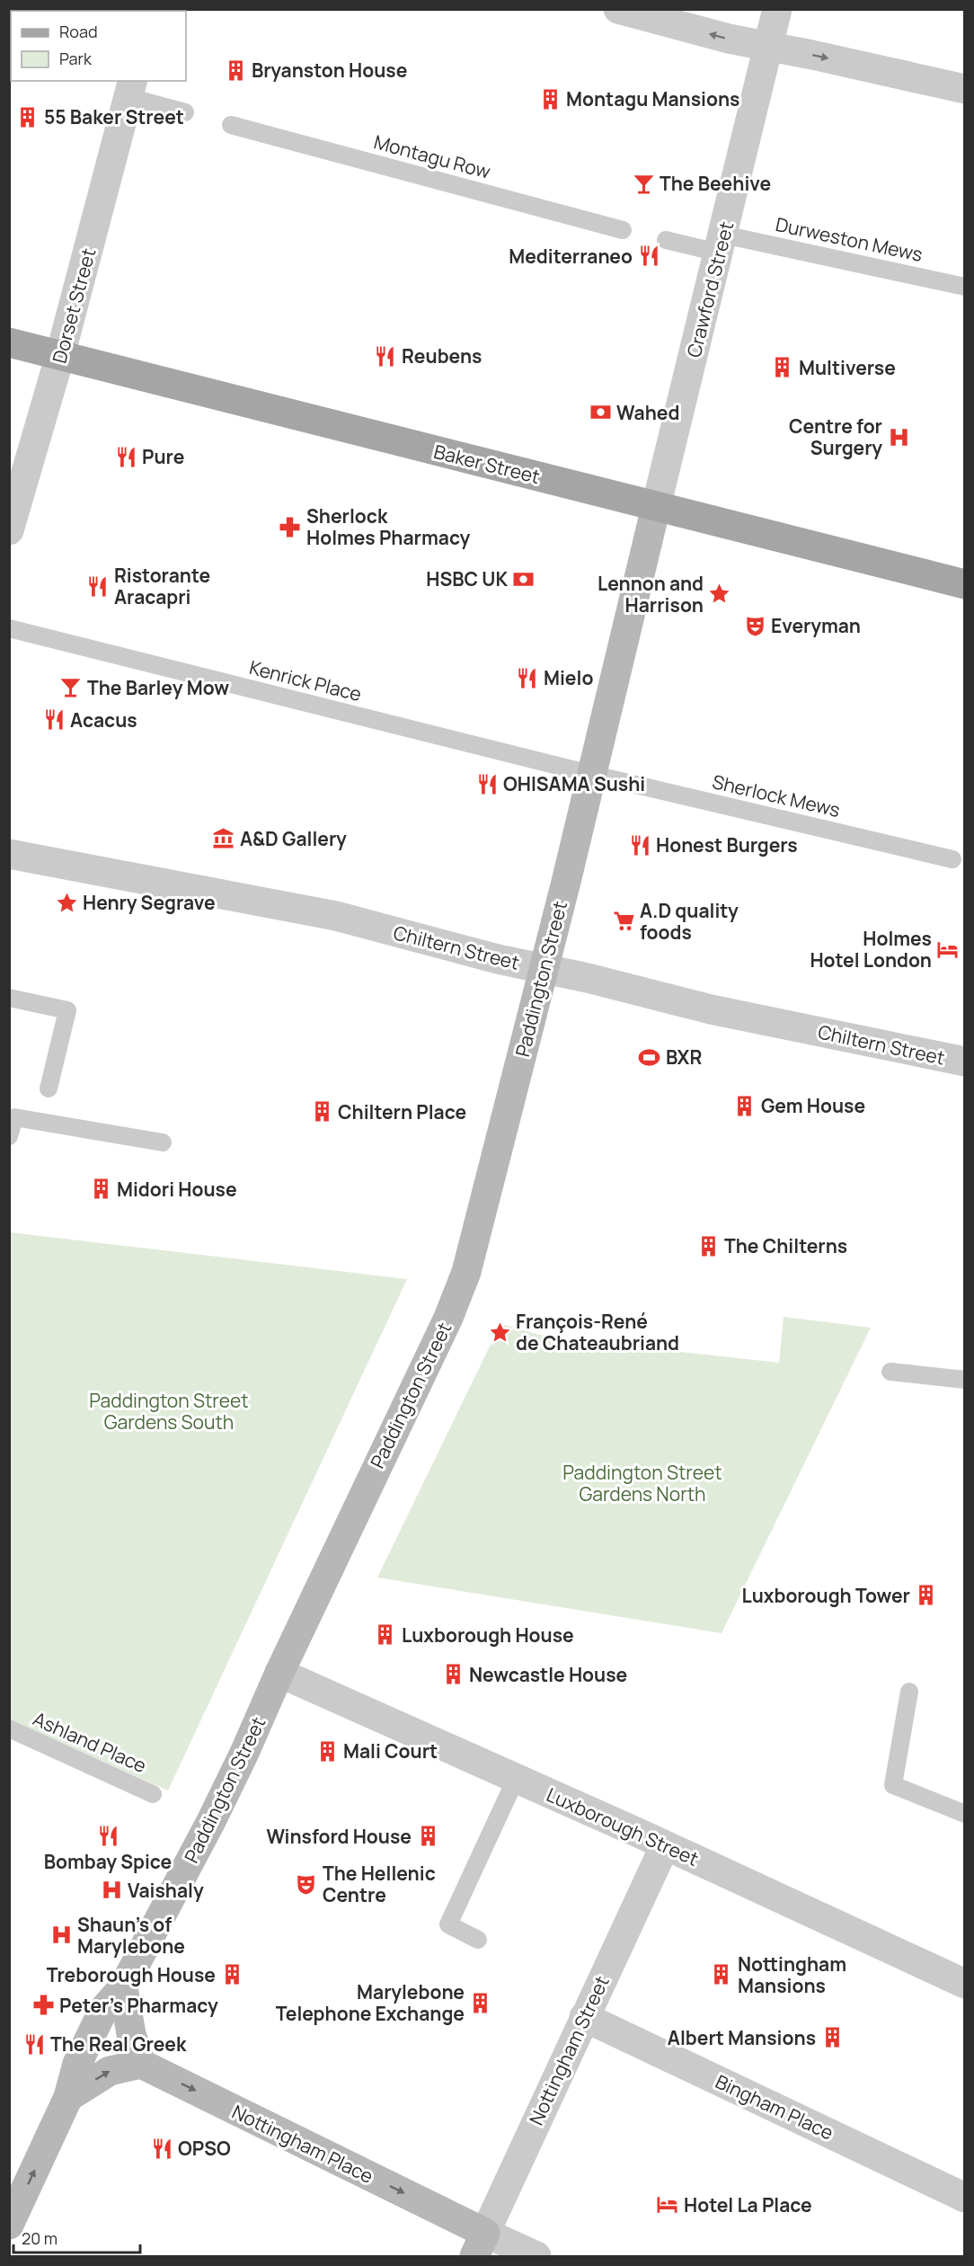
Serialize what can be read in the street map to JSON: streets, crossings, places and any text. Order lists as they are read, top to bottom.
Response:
{
  "streets": {
    "main road": ["Baker Street", "Paddington Street", "Nottingham Place"],
    "street": [
      "Crawford Street",
      "Dorset Street",
      "Chiltern Street",
      "Luxborough Street",
      "Nottingham Street",
      "Bingham Place"
    ],
    "lane": [
      "Montagu Row",
      "Durweston Mews",
      "Kenrick Place",
      "Sherlock Mews",
      "Ashland Place"
    ]
  },
  "crossings": [
    ["Durweston Mews", "Crawford Street"],
    ["Crawford Street", "Baker Street"],
    ["Crawford Street", "Paddington Street"],
    ["Dorset Street", "Baker Street"],
    ["Baker Street", "Paddington Street"],
    ["Kenrick Place", "Sherlock Mews"],
    ["Kenrick Place", "Paddington Street"],
    ["Sherlock Mews", "Paddington Street"],
    ["Chiltern Street", "Paddington Street"],
    ["Paddington Street", "Luxborough Street"],
    ["Luxborough Street", "Nottingham Street"],
    ["Nottingham Street", "Bingham Place"],
    ["Nottingham Street", "Nottingham Place"]
  ],
  "one_way": ["Nottingham Place"],
  "parks": ["Paddington Street Gardens South", "Paddington Street Gardens North"],
  "places": {
    "building": [
      "Bryanston House",
      "Montagu Mansions",
      "55 Baker Street",
      "Multiverse",
      "Gem House",
      "Chiltern Place",
      "Midori House",
      "The Chilterns",
      "Luxborough Tower",
      "Luxborough House",
      "Newcastle House",
      "Mali Court",
      "Winsford House",
      "Treborough House",
      "Nottingham Mansions",
      "Marylebone Telephone Exchange",
      "Albert Mansions"
    ],
    "bar": ["The Beehive", "The Barley Mow"],
    "restaurant": [
      "Mediterraneo",
      "Reubens",
      "Pure",
      "Ristorante Aracapri",
      "Mielo",
      "Acacus",
      "OHISAMA Sushi",
      "Honest Burgers",
      "Bombay Spice",
      "The Real Greek",
      "OPSO"
    ],
    "bank": ["Wahed", "HSBC UK"],
    "hospital": ["Centre for Surgery", "Vaishaly", "Shaun's of Marylebone"],
    "pharmacy": ["Sherlock Holmes Pharmacy", "Peter's Pharmacy"],
    "place": ["Lennon and Harrison", "Henry Segrave", "François-René de Chateaubriand"],
    "theatre": ["Everyman", "The Hellenic Centre"],
    "museum": ["A&D Gallery"],
    "supermarket": ["A.D quality foods"],
    "hotel": ["Holmes Hotel London", "Hotel La Place"],
    "sports": ["BXR"]
  },
  "legend": ["Road", "Park"],
  "scale_bar": "20 m"
}
